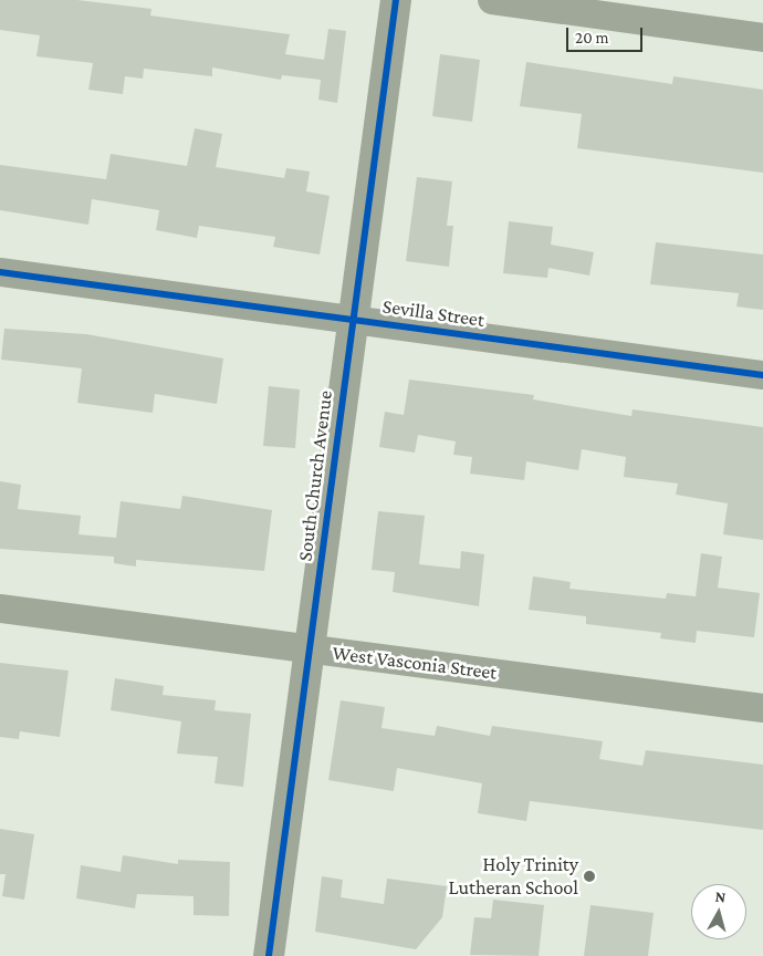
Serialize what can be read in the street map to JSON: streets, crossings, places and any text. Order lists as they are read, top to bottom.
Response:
{
  "streets": {
    "street": ["Sevilla Street", "South Church Avenue", "West Vasconia Street"]
  },
  "crossings": [
    ["Sevilla Street", "South Church Avenue"],
    ["South Church Avenue", "West Vasconia Street"]
  ],
  "places": ["Holy Trinity Lutheran School"],
  "scale_bar": "20 m",
  "north": "top"
}
